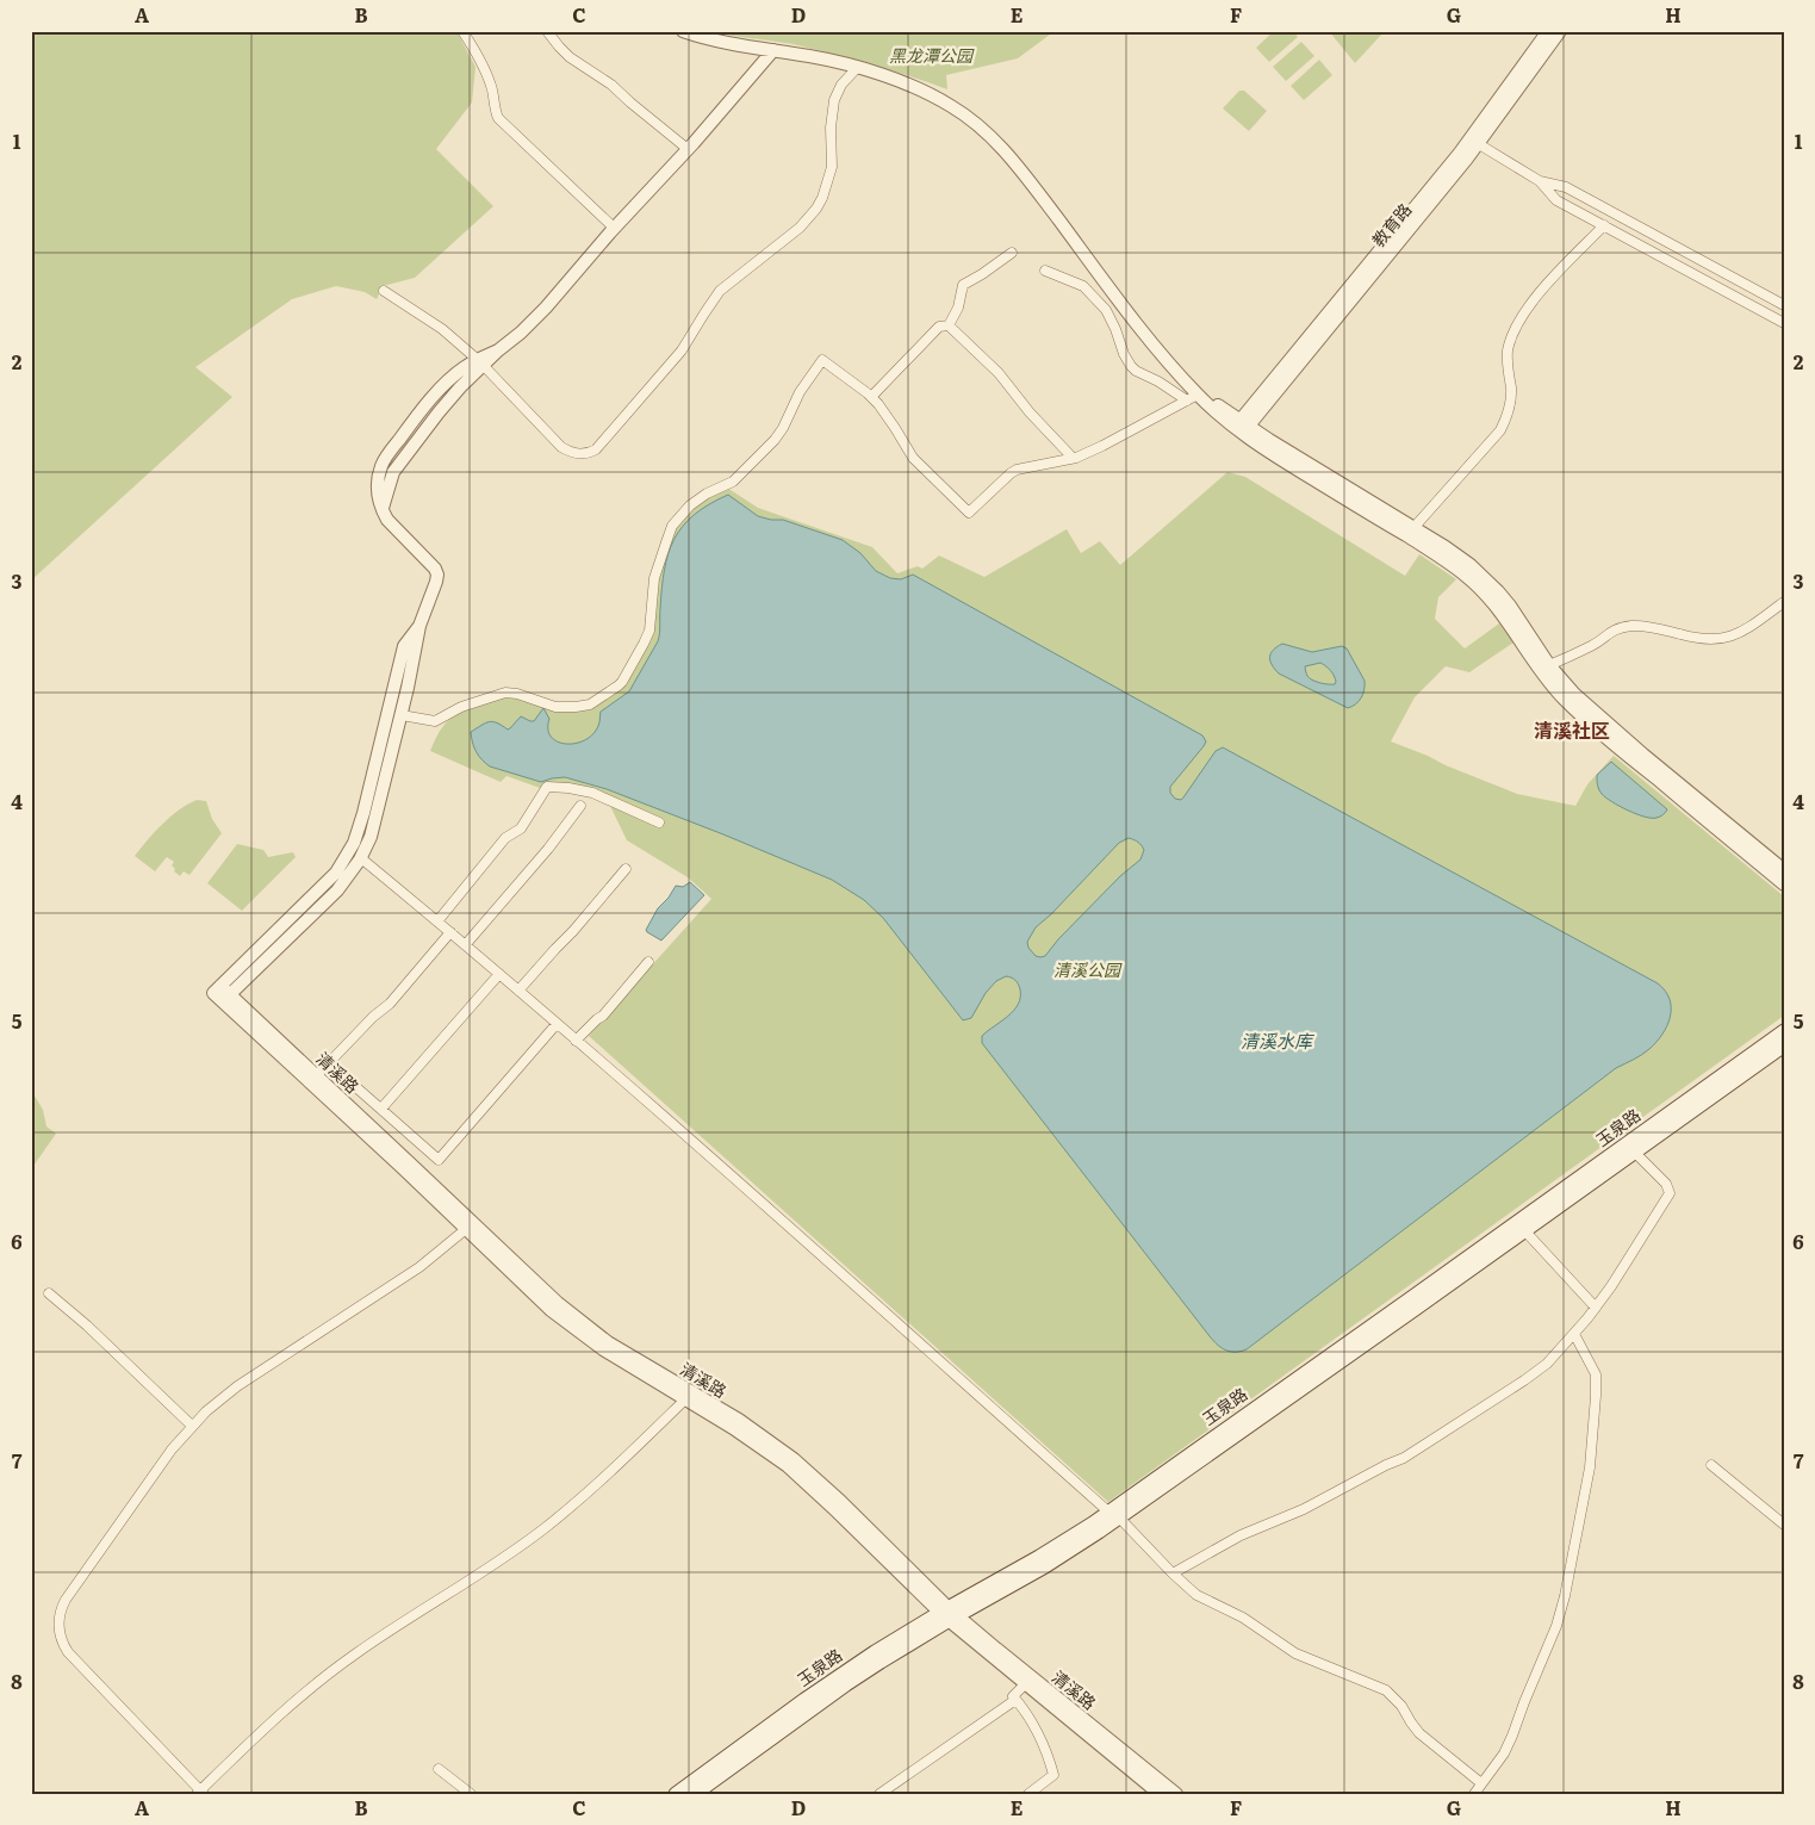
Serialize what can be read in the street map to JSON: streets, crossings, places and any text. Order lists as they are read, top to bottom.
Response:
{
  "streets": {
    "main road": ["玉泉路"],
    "street": ["教育路", "清溪路"]
  },
  "crossings": [
    ["清溪路", "玉泉路"]
  ],
  "districts": ["清溪社区"],
  "water": ["清溪水库"],
  "parks": ["黑龙潭公园", "清溪公园"],
  "grid": {
    "columns": [
      "A",
      "B",
      "C",
      "D",
      "E",
      "F",
      "G",
      "H"
    ],
    "rows": [
      "1",
      "2",
      "3",
      "4",
      "5",
      "6",
      "7",
      "8"
    ]
  }
}
